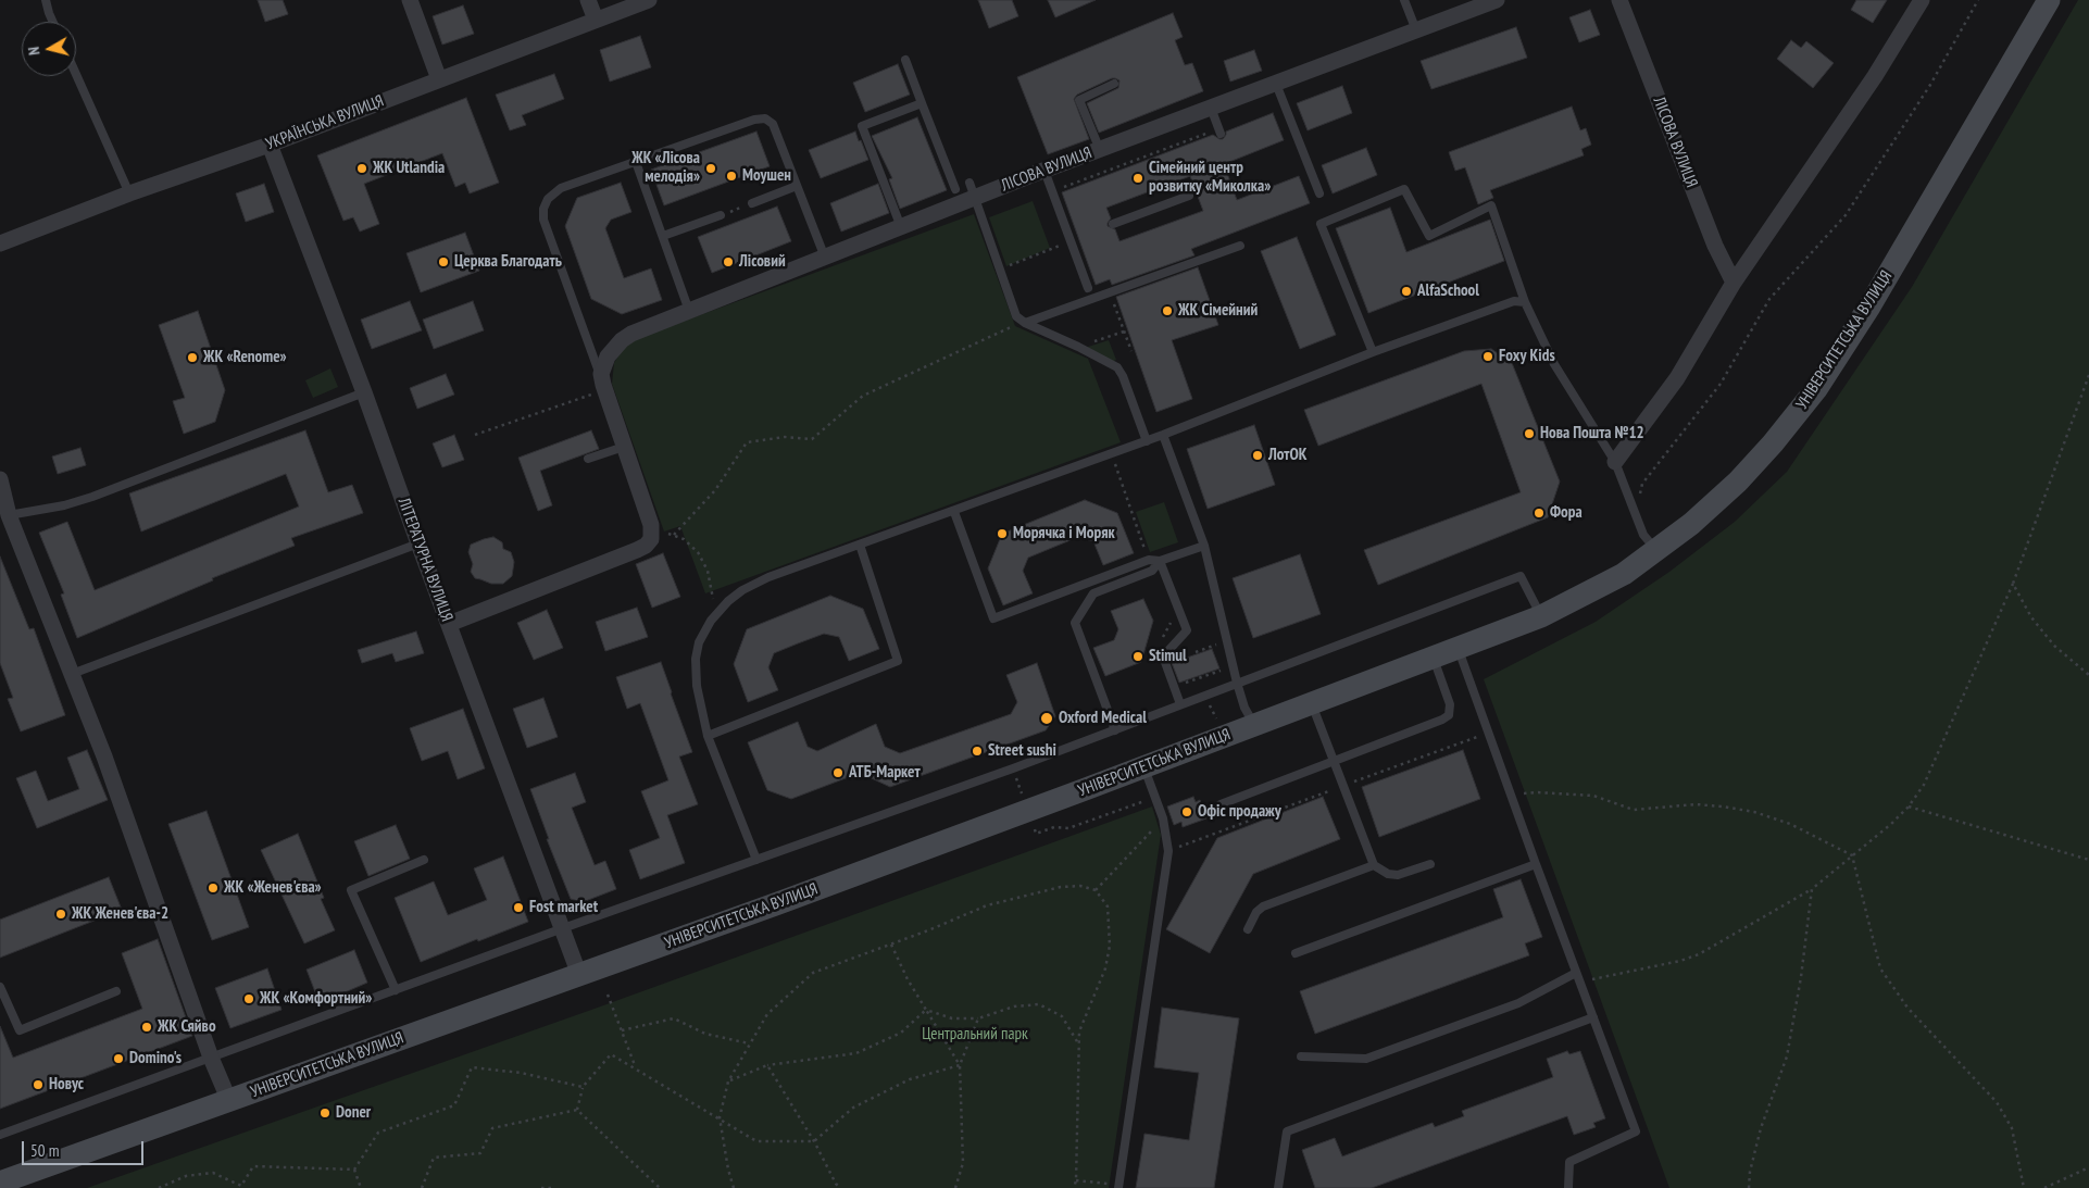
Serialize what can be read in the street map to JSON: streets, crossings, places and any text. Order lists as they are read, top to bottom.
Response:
{
  "streets": {
    "main road": ["УНІВЕРСИТЕТСЬКА ВУЛИЦЯ"],
    "street": ["УКРАЇНСЬКА ВУЛИЦЯ", "ЛІСОВА ВУЛИЦЯ", "ЛІТЕРАТУРНА ВУЛИЦЯ"]
  },
  "crossings": [
    ["УКРАЇНСЬКА ВУЛИЦЯ", "ЛІТЕРАТУРНА ВУЛИЦЯ"],
    ["УНІВЕРСИТЕТСЬКА ВУЛИЦЯ", "ЛІТЕРАТУРНА ВУЛИЦЯ"]
  ],
  "parks": ["Центральний парк"],
  "places": [
    "ЖК Utlandia",
    "ЖК «Лісова мелодія»",
    "Моушен",
    "Сімейний центр розвитку «Миколка»",
    "Церква Благодать",
    "Лісовий",
    "AlfaSchool",
    "ЖК Сімейний",
    "Foxy Kids",
    "ЖК «Renome»",
    "Нова Пошта №12",
    "ЛотОК",
    "Фора",
    "Морячка і Моряк",
    "Stimul",
    "Oxford Medical",
    "Street sushi",
    "АТБ-Маркет",
    "Офіс продажу",
    "ЖК «Женев'єва»",
    "Fost market",
    "ЖК Женев'єва-2",
    "ЖК «Комфортний»",
    "ЖК Сяйво",
    "Domino's",
    "Новус",
    "Doner"
  ],
  "scale_bar": "50 m",
  "north": "left"
}
